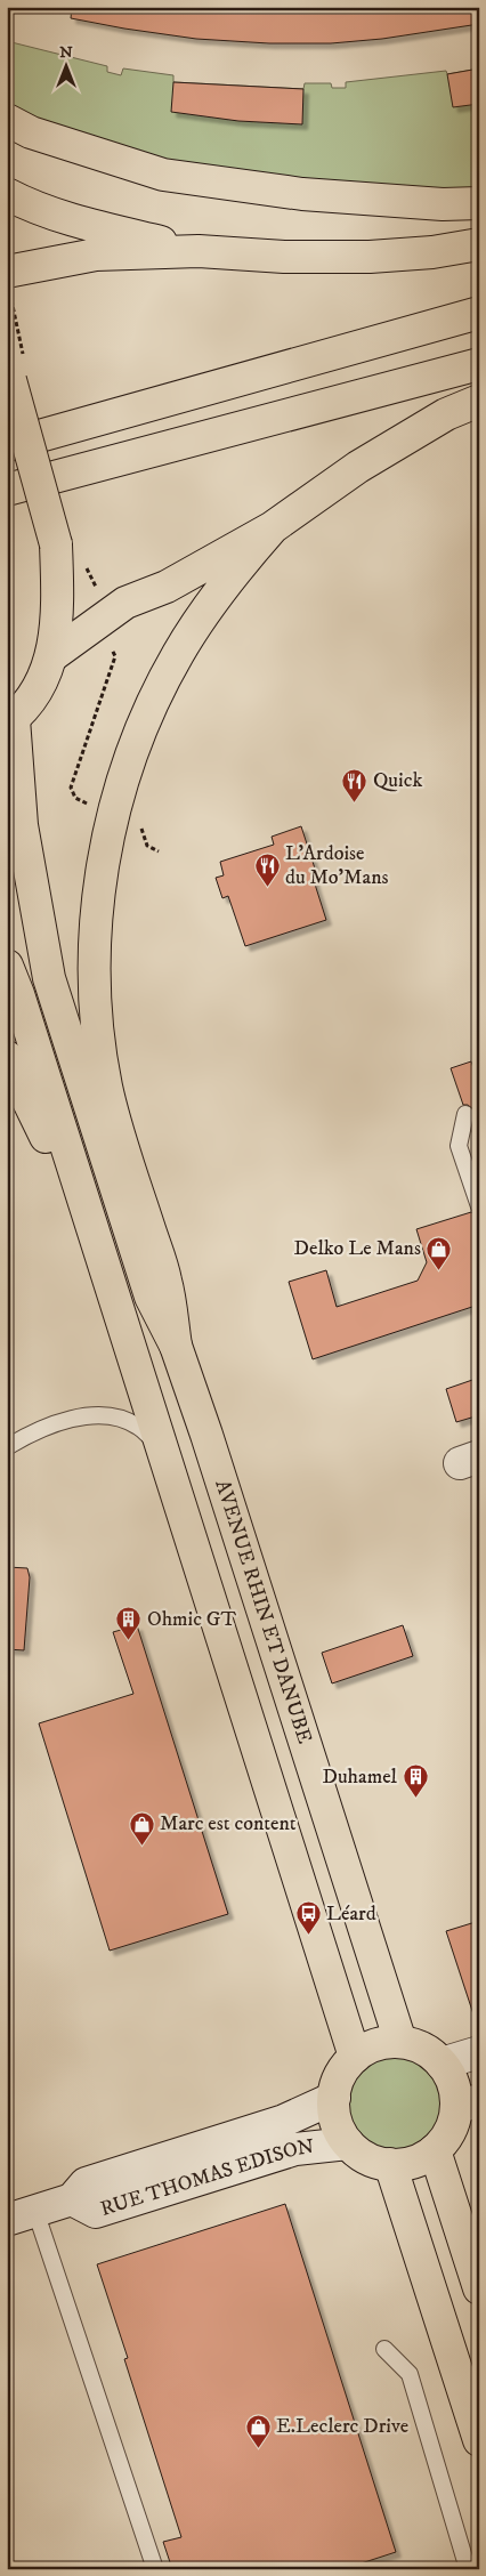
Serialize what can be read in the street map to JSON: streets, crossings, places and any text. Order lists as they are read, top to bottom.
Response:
{
  "streets": {
    "main road": ["AVENUE RHIN ET DANUBE"],
    "street": ["RUE THOMAS EDISON"]
  },
  "crossings": [
    ["AVENUE RHIN ET DANUBE", "RUE THOMAS EDISON"]
  ],
  "places": {
    "restaurant": ["Quick", "L'Ardoise du Mo'Mans"],
    "shop": ["Delko Le Mans", "Marc est content", "E.Leclerc Drive"],
    "building": ["Ohmic GT", "Duhamel"],
    "bus stop": ["Léard"]
  },
  "north": "top"
}
